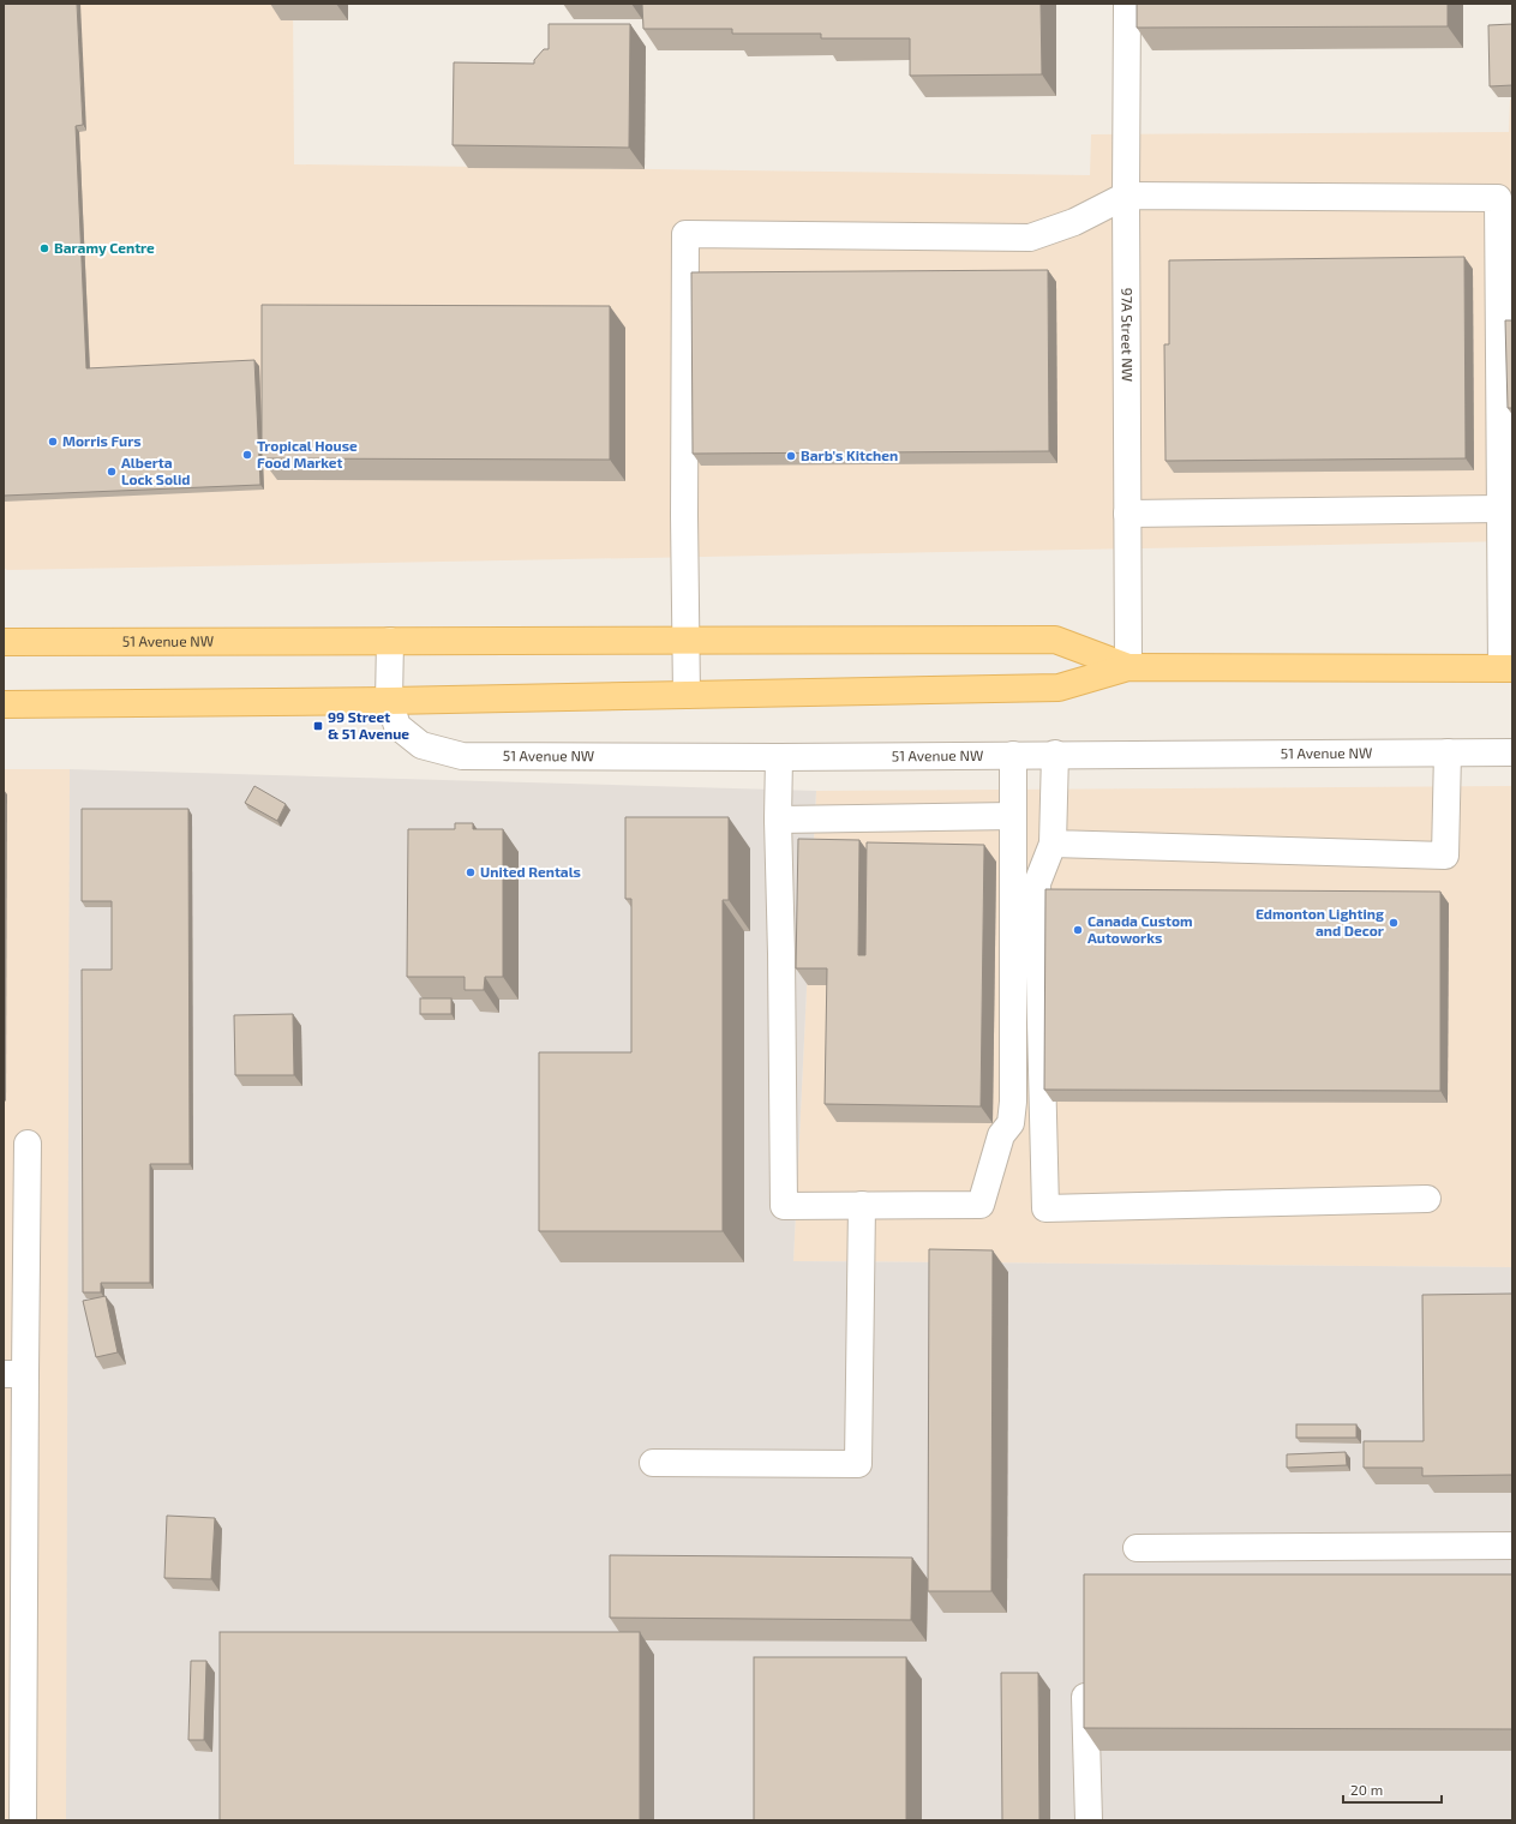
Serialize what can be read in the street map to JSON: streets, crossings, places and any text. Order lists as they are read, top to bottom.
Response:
{
  "streets": {
    "main road": ["51 Avenue NW"],
    "street": ["97A Street NW"]
  },
  "crossings": [
    ["97A Street NW", "51 Avenue NW"]
  ],
  "places": {
    "other": [
      "Baramy Centre",
      "Morris Furs",
      "Tropical House Food Market",
      "Barb's Kitchen",
      "Alberta Lock Solid",
      "United Rentals",
      "Edmonton Lighting and Decor",
      "Canada Custom Autoworks"
    ],
    "transit": ["99 Street & 51 Avenue"]
  },
  "scale_bar": "20 m"
}
